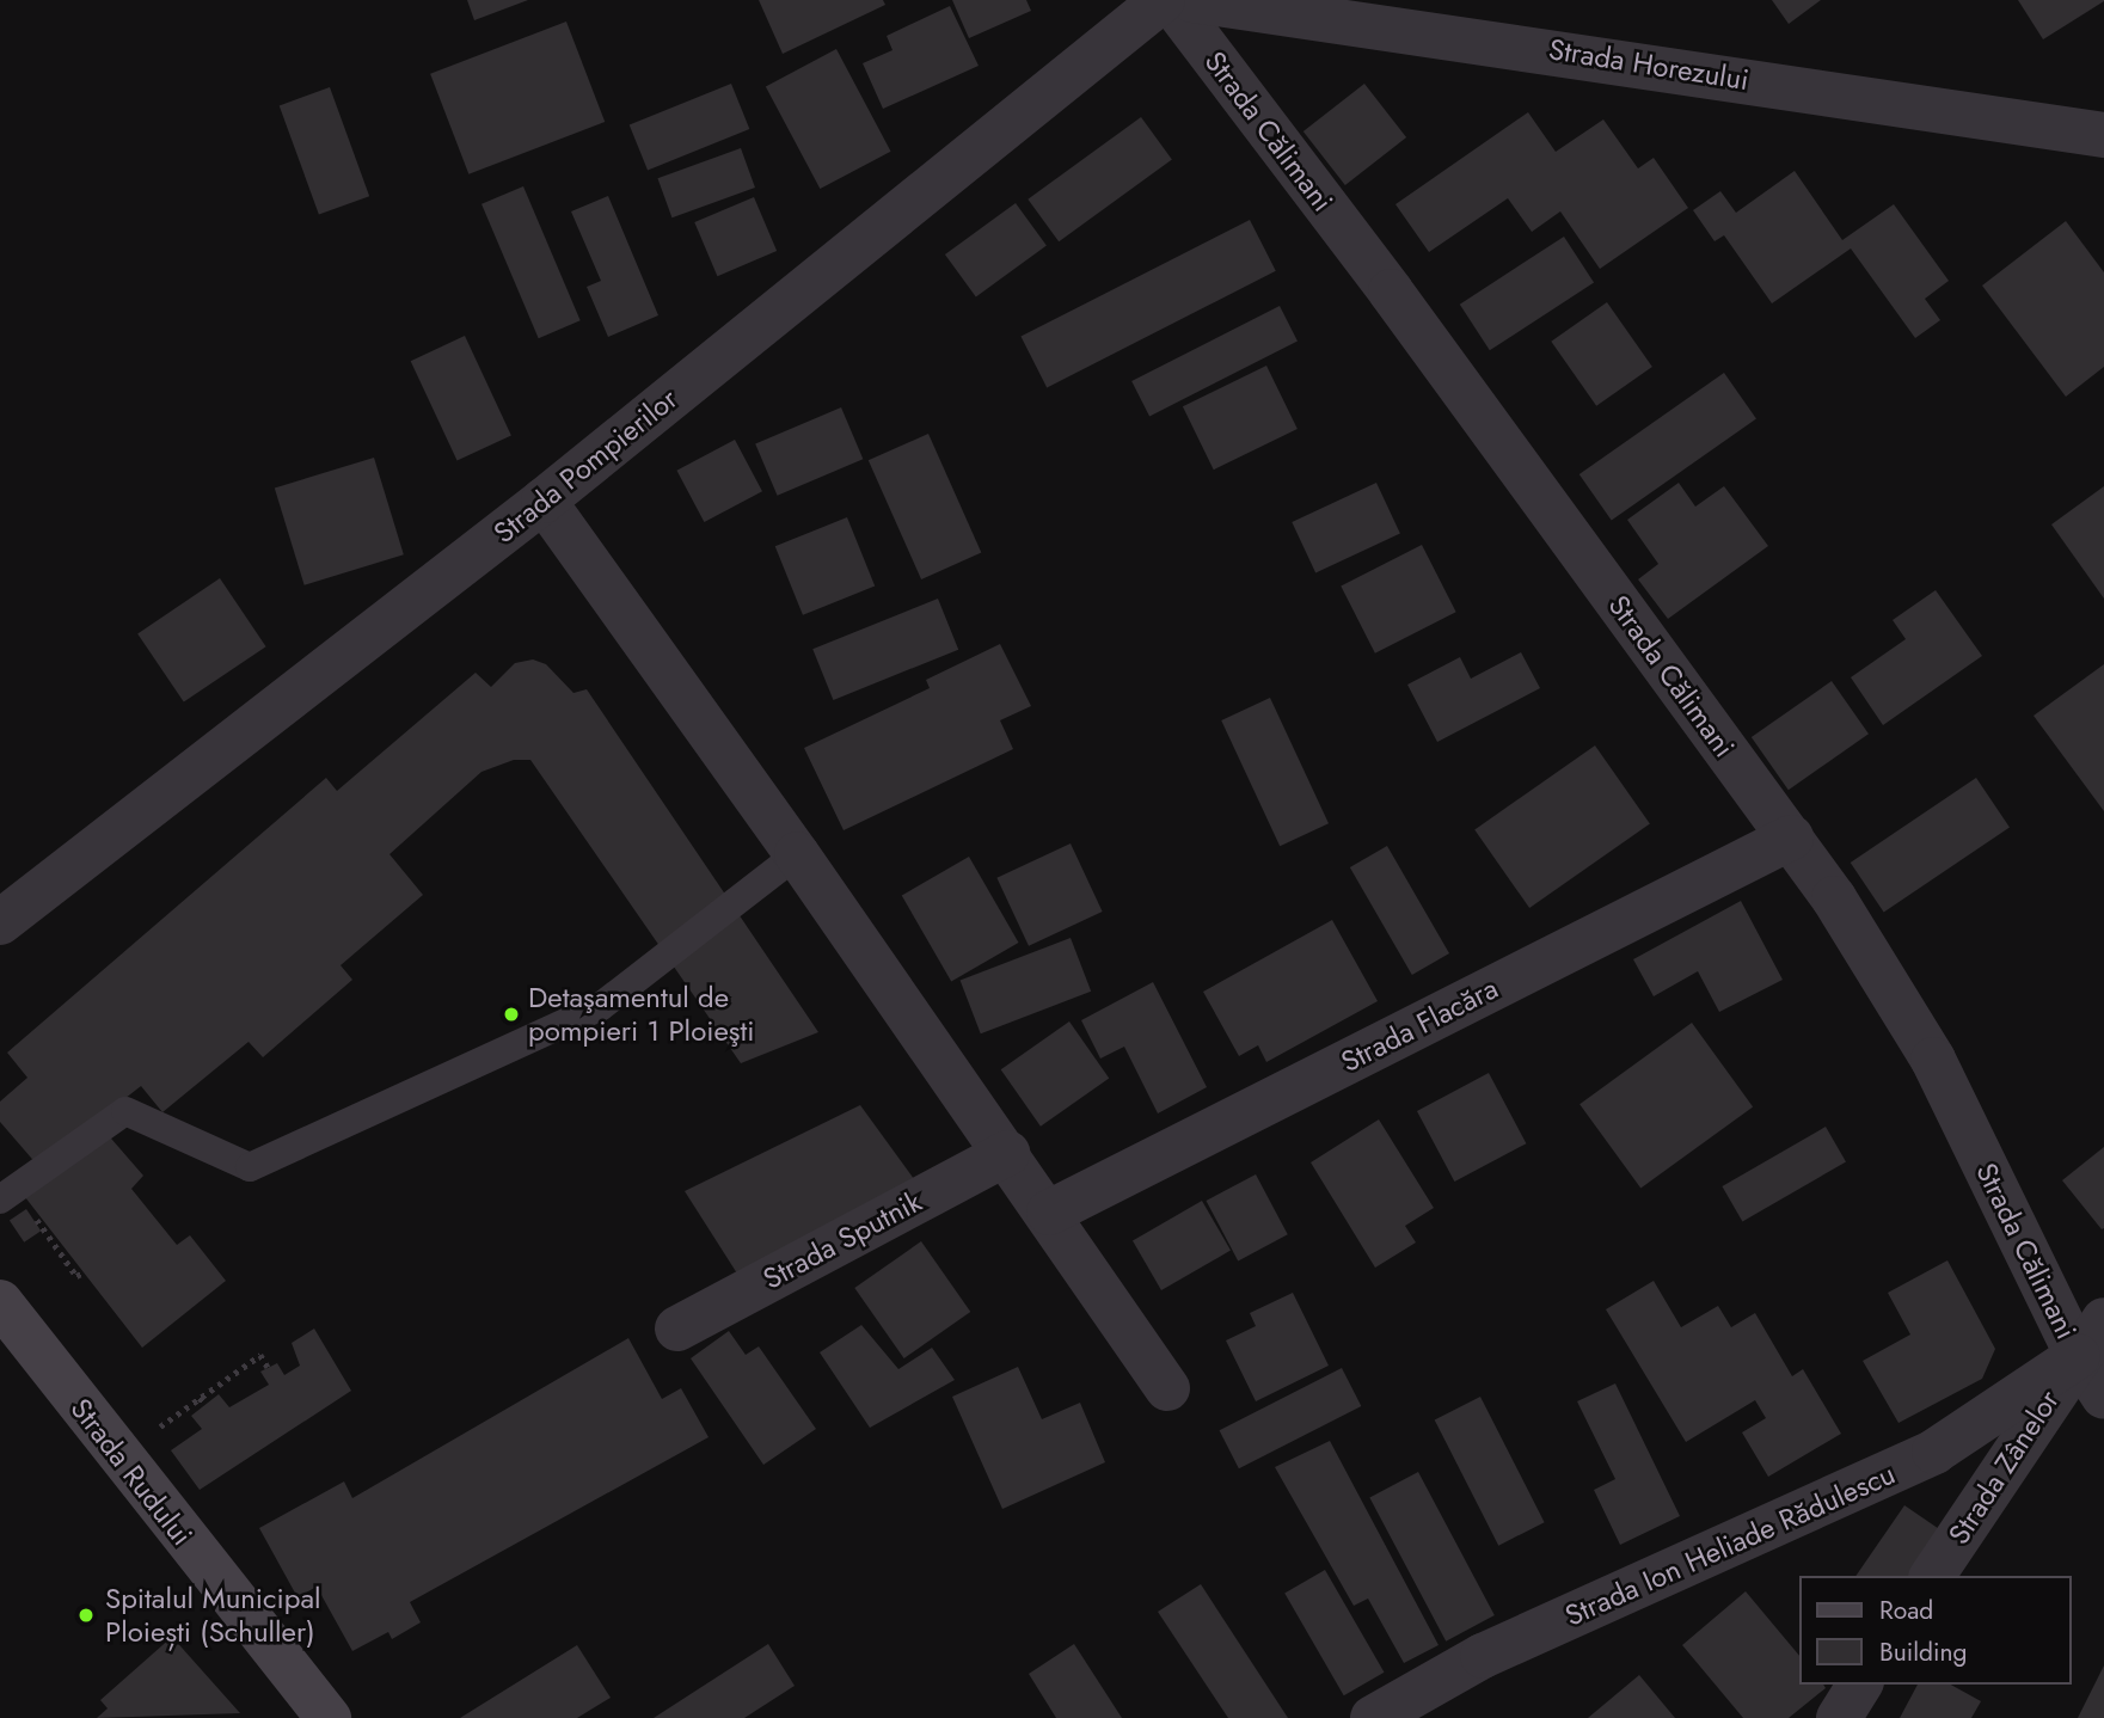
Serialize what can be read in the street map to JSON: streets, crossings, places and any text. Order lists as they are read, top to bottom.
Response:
{
  "streets": {
    "main road": ["Strada Rudului"],
    "street": [
      "Strada Horezului",
      "Strada Călimani",
      "Strada Pompierilor",
      "Strada Flacăra",
      "Strada Sputnik",
      "Strada Zânelor",
      "Strada Ion Heliade Rădulescu"
    ]
  },
  "crossings": [
    ["Strada Călimani", "Strada Flacăra"],
    ["Strada Călimani", "Strada Zânelor"],
    ["Strada Călimani", "Strada Ion Heliade Rădulescu"],
    ["Strada Zânelor", "Strada Ion Heliade Rădulescu"]
  ],
  "places": ["Detaşamentul de pompieri 1 Ploieşti", "Spitalul Municipal Ploiești (Schuller)"],
  "legend": ["Road", "Building"]
}
